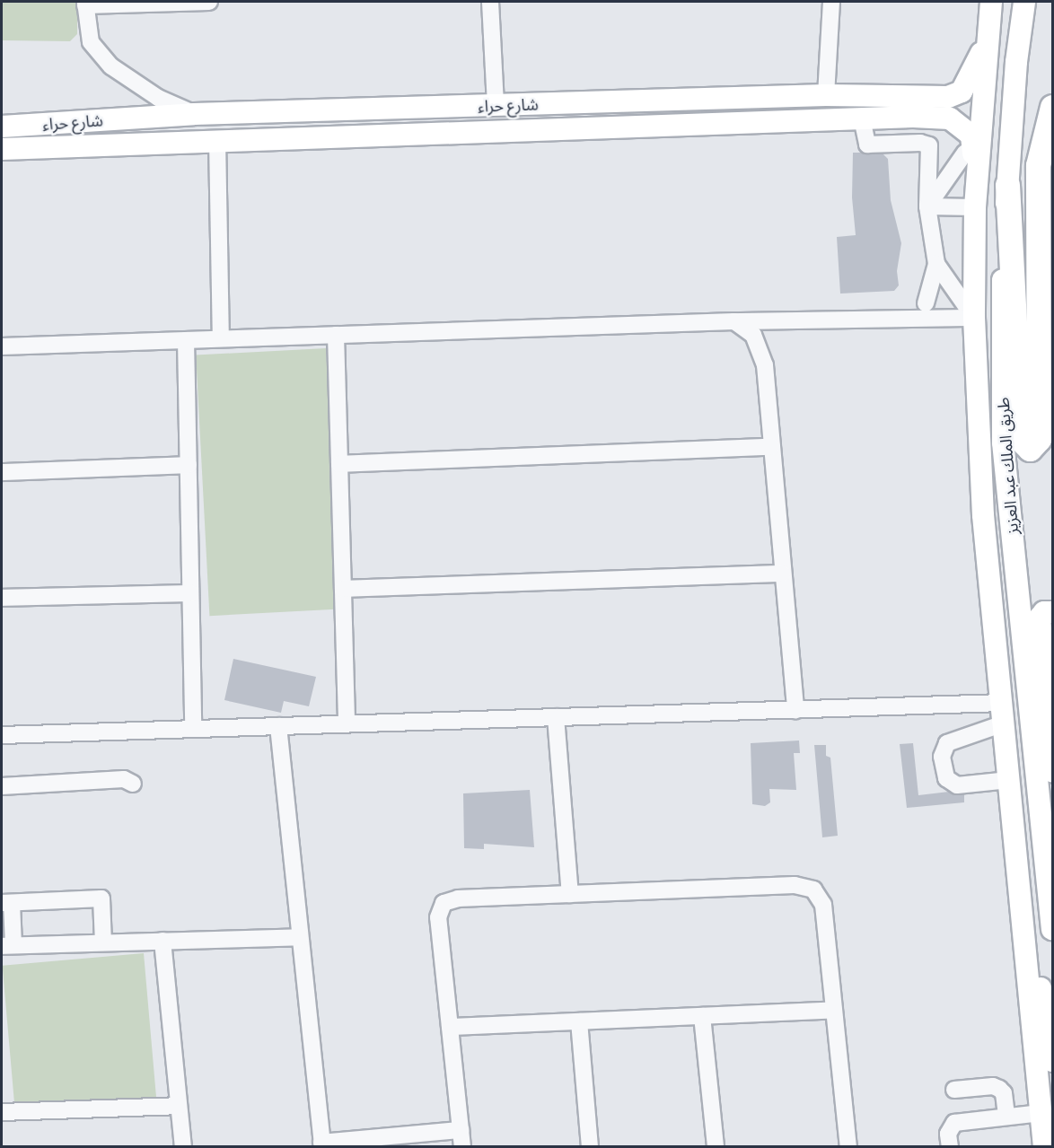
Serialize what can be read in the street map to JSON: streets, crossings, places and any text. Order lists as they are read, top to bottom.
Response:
{
  "streets": {
    "main road": ["شارع حراء", "طريق الملك عبد العزيز"]
  }
}
